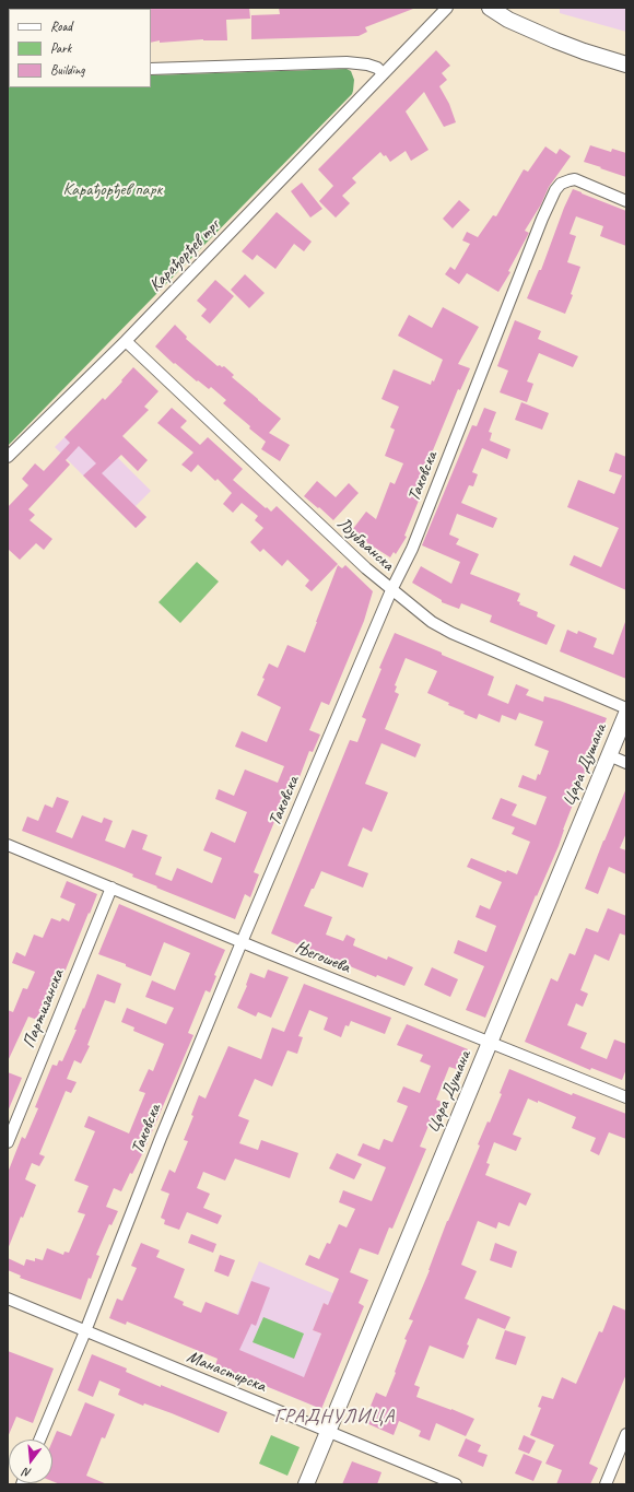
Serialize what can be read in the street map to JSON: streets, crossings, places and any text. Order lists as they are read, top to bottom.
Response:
{
  "streets": {
    "street": [
      "Карађорђев трг",
      "Таковска",
      "Љубљанска",
      "Цара Душана",
      "Његошева",
      "Партизанска",
      "Манастирска"
    ]
  },
  "crossings": [
    ["Карађорђев трг", "Љубљанска"],
    ["Таковска", "Љубљанска"],
    ["Таковска", "Његошева"],
    ["Таковска", "Манастирска"],
    ["Цара Душана", "Његошева"],
    ["Цара Душана", "Манастирска"],
    ["Његошева", "Партизанска"]
  ],
  "districts": ["ГРАДНУЛИЦА"],
  "parks": ["Карађорђев парк"],
  "legend": ["Road", "Park", "Building"],
  "north": "bottom"
}
